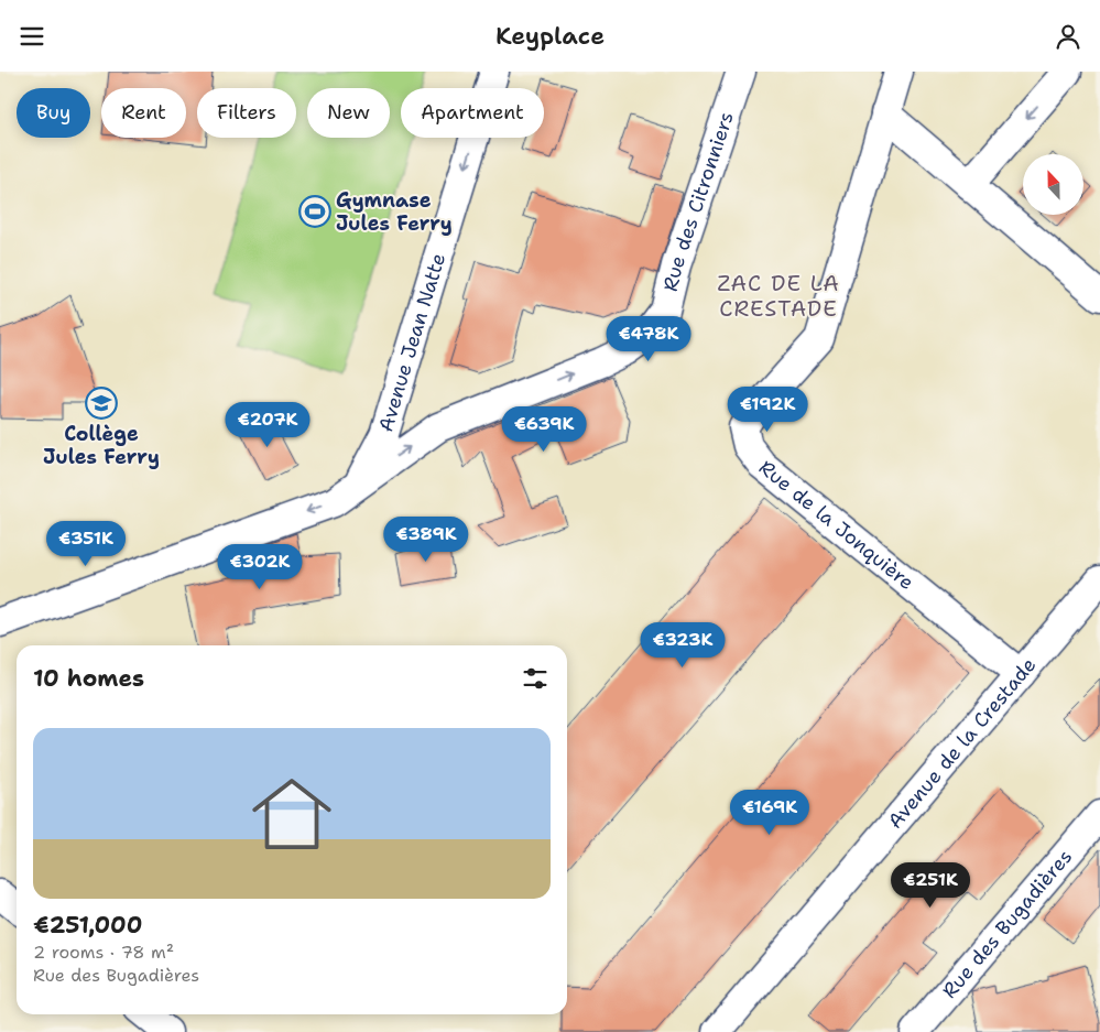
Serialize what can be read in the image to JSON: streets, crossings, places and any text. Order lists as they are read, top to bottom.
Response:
{
  "streets": {
    "street": [
      "Rue des Citronniers",
      "Avenue Jean Natte",
      "Rue de la Jonquière",
      "Avenue de la Crestade",
      "Rue des Bugadières"
    ]
  },
  "crossings": [
    ["Rue des Citronniers", "Avenue Jean Natte"],
    ["Rue de la Jonquière", "Avenue de la Crestade"]
  ],
  "one_way": ["Avenue Jean Natte"],
  "districts": ["ZAC DE LA CRESTADE"],
  "places": {
    "sports": ["Gymnase Jules Ferry"],
    "school or university": ["Collège Jules Ferry"]
  },
  "north": "top",
  "page": {
    "header": "Keyplace",
    "chip": [
      "Buy",
      "Rent",
      "Filters",
      "New",
      "Apartment"
    ],
    "price": [
      "€478K",
      "€192K",
      "€207K",
      "€639K",
      "€389K",
      "€351K",
      "€302K",
      "€323K",
      "€169K",
      "€251K"
    ],
    "heading": "10 homes",
    "list": [
      {
        "name": "€251,000",
        "note": "2 rooms · 78 m² · Rue des Bugadières"
      }
    ]
  }
}
